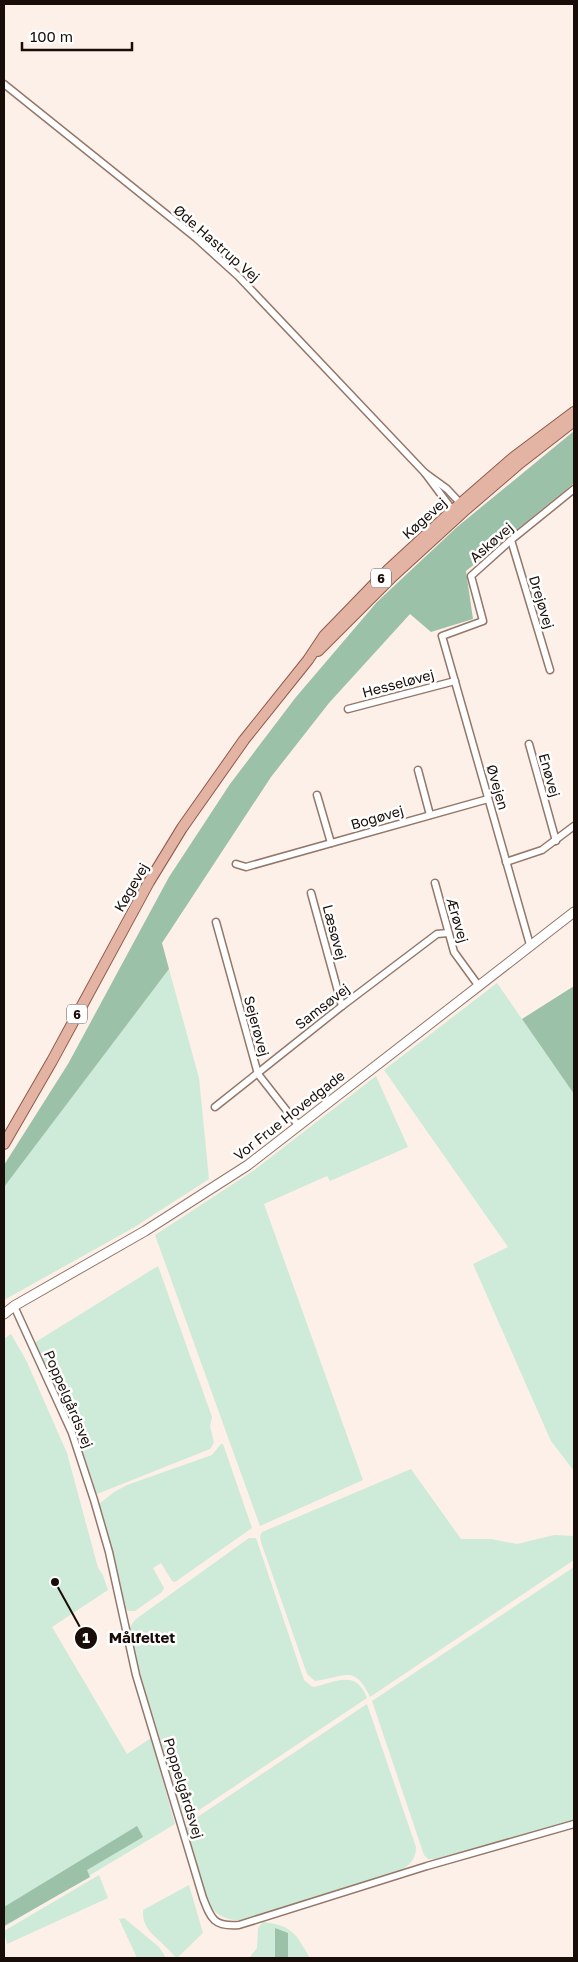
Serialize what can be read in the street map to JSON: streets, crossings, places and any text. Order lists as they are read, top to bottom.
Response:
{
  "streets": {
    "main road": ["Køgevej", "6"],
    "street": [
      "Øde Hastrup Vej",
      "Askøvej",
      "Drejøvej",
      "Hesseløvej",
      "Enøvej",
      "Øvejen",
      "Bogøvej",
      "Ærøvej",
      "Læsøvej",
      "Samsøvej",
      "Sejerøvej",
      "Vor Frue Hovedgade",
      "Poppelgårdsvej"
    ]
  },
  "crossings": [
    ["Askøvej", "Drejøvej"],
    ["Askøvej", "Øvejen"],
    ["Hesseløvej", "Øvejen"],
    ["Øvejen", "Bogøvej"],
    ["Øvejen", "Vor Frue Hovedgade"],
    ["Ærøvej", "Samsøvej"],
    ["Ærøvej", "Vor Frue Hovedgade"],
    ["Læsøvej", "Samsøvej"],
    ["Samsøvej", "Sejerøvej"],
    ["Sejerøvej", "Vor Frue Hovedgade"],
    ["Vor Frue Hovedgade", "Poppelgårdsvej"]
  ],
  "places": ["Målfeltet"],
  "scale_bar": "100 m"
}
